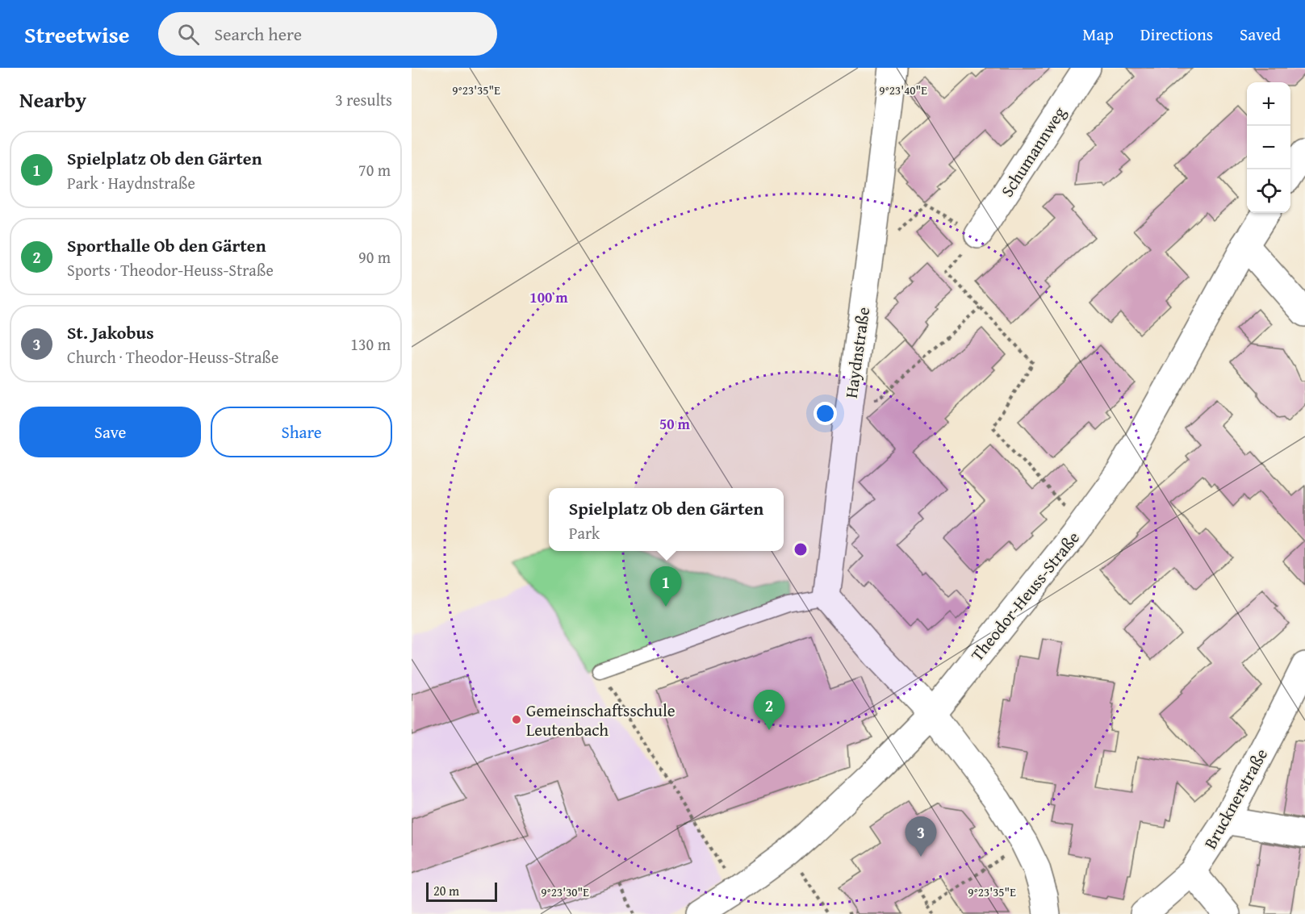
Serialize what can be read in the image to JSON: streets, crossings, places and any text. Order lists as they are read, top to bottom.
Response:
{
  "streets": {
    "street": [
      "Schumannweg",
      "Haydnstraße",
      "Theodor-Heuss-Straße",
      "Brucknerstraße"
    ]
  },
  "places": ["Gemeinschaftsschule Leutenbach"],
  "scale_bar": "20 m",
  "page": {
    "header": "Streetwise",
    "search": "Search here",
    "nav": ["Map", "Directions", "Saved"],
    "heading": ["Nearby", "3 results"],
    "map_buttons": ["+", "−"],
    "list": [
      {
        "mark": "1",
        "name": "Spielplatz Ob den Gärten",
        "note": "Park · Haydnstraße",
        "value": "70 m"
      },
      {
        "mark": "2",
        "name": "Sporthalle Ob den Gärten",
        "note": "Sports · Theodor-Heuss-Straße",
        "value": "90 m"
      },
      {
        "mark": "3",
        "name": "St. Jakobus",
        "note": "Church · Theodor-Heuss-Straße",
        "value": "130 m"
      }
    ],
    "buttons": ["Save", "Share"],
    "popup": ["Spielplatz Ob den Gärten", "Park"],
    "pins": ["1", "2", "3"],
    "scale": "20 m"
  },
  "coordinates": ["9°23'40\"E", "9°23'35\"E", "9°23'30\"E"],
  "rings": ["100 m", "50 m"]
}
